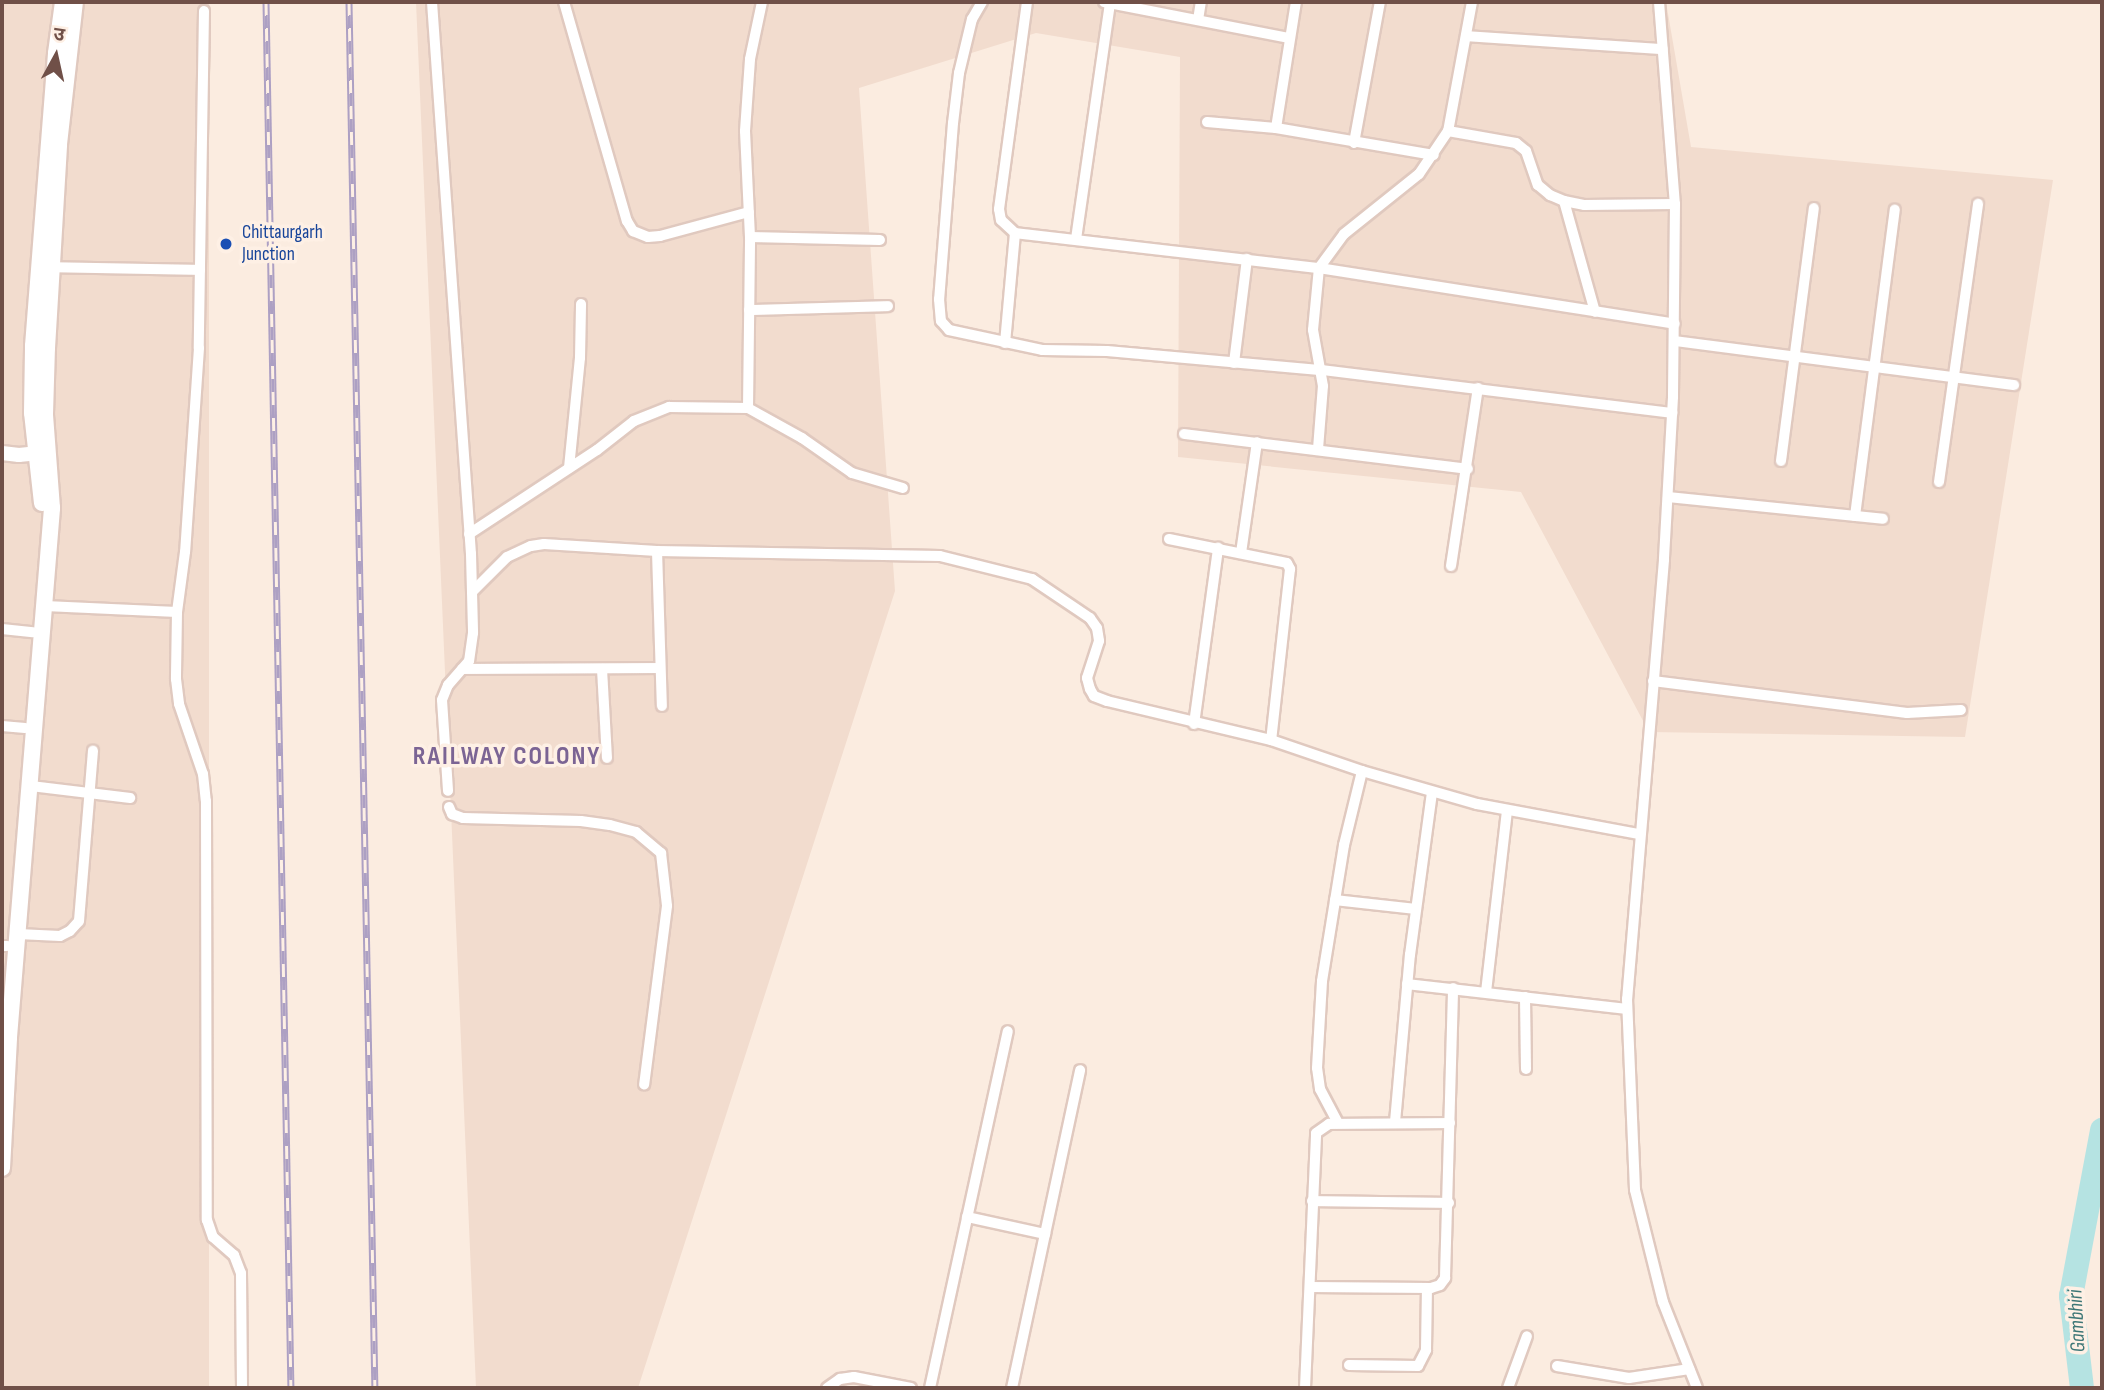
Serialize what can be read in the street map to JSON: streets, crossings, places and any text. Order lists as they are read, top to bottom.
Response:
{
  "districts": ["RAILWAY COLONY"],
  "water": ["Gambhiri"],
  "places": ["Chittaurgarh Junction"],
  "north": "top"
}
